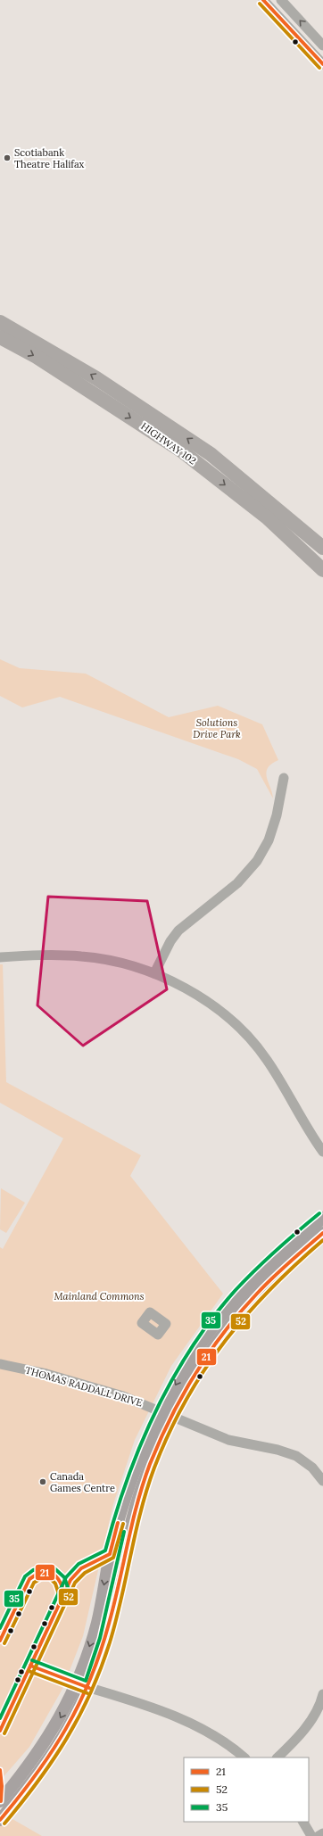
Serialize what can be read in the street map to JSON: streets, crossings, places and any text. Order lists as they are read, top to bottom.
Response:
{
  "streets": {
    "highway": ["HIGHWAY 102"],
    "street": ["THOMAS RADDALL DRIVE"]
  },
  "parks": ["Solutions Drive Park", "Mainland Commons"],
  "places": ["Scotiabank Theatre Halifax", "Canada Games Centre"],
  "lines": ["transit line 21", "transit line 52", "transit line 35"],
  "legend": ["21", "52", "35"]
}
